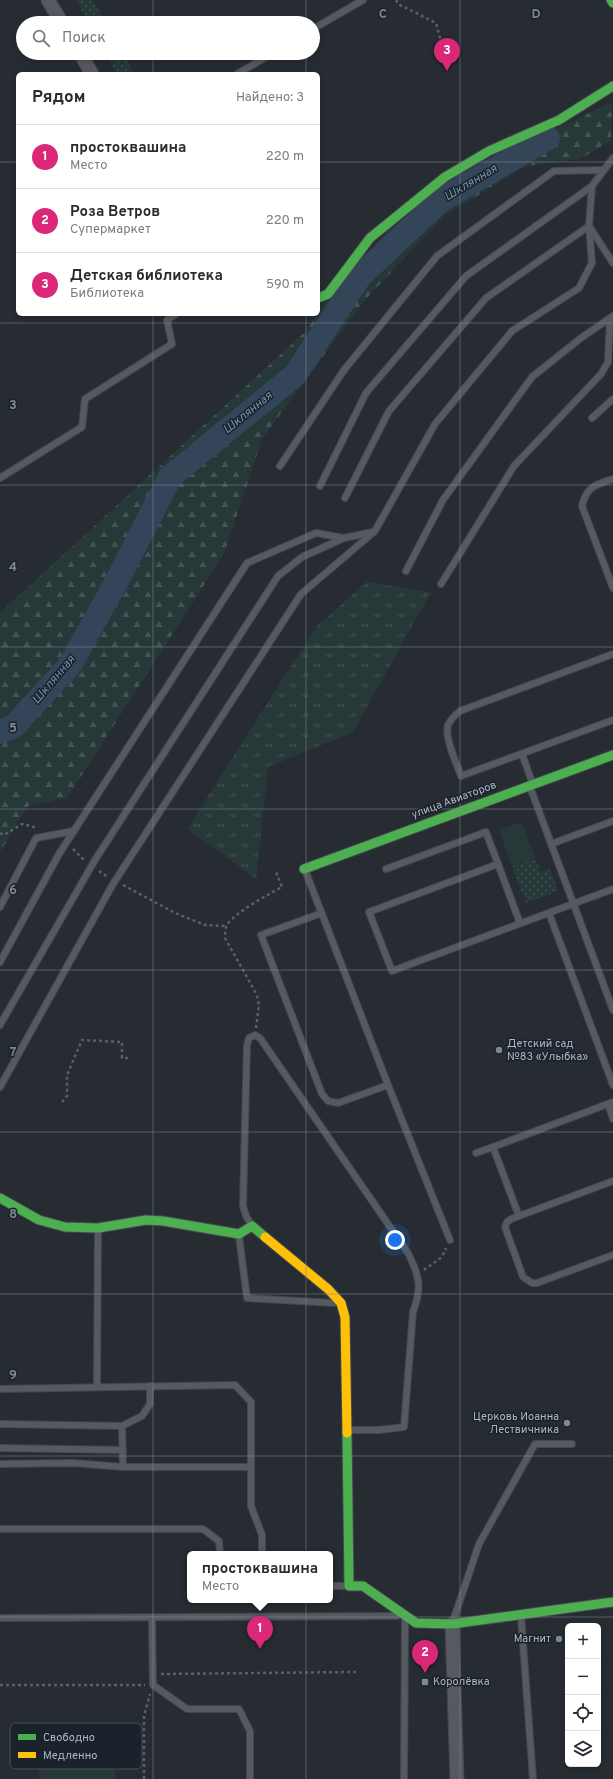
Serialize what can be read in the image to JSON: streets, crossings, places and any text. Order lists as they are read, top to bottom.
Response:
{
  "streets": {
    "street": ["улица Авиаторов"]
  },
  "water": ["Шклянная"],
  "places": {
    "other": ["Детский сад №83 «Улыбка»", "Церковь Иоанна Лествичника", "Магнит"],
    "transit": ["Королёвка"]
  },
  "legend": ["Свободно", "Медленно"],
  "page": {
    "search": "Поиск",
    "pins": ["3", "1", "2"],
    "heading": ["Рядом", "Найдено: 3"],
    "list": [
      {
        "mark": "1",
        "name": "простоквашина",
        "note": "Место",
        "value": "220 m"
      },
      {
        "mark": "2",
        "name": "Роза Ветров",
        "note": "Супермаркет",
        "value": "220 m"
      },
      {
        "mark": "3",
        "name": "Детская библиотека",
        "note": "Библиотека",
        "value": "590 m"
      }
    ],
    "popup": ["простоквашина", "Место"],
    "map_buttons": ["+", "−"]
  },
  "grid": {
    "columns": ["C", "D"],
    "rows": [
      "3",
      "4",
      "5",
      "6",
      "7",
      "8",
      "9"
    ]
  }
}
